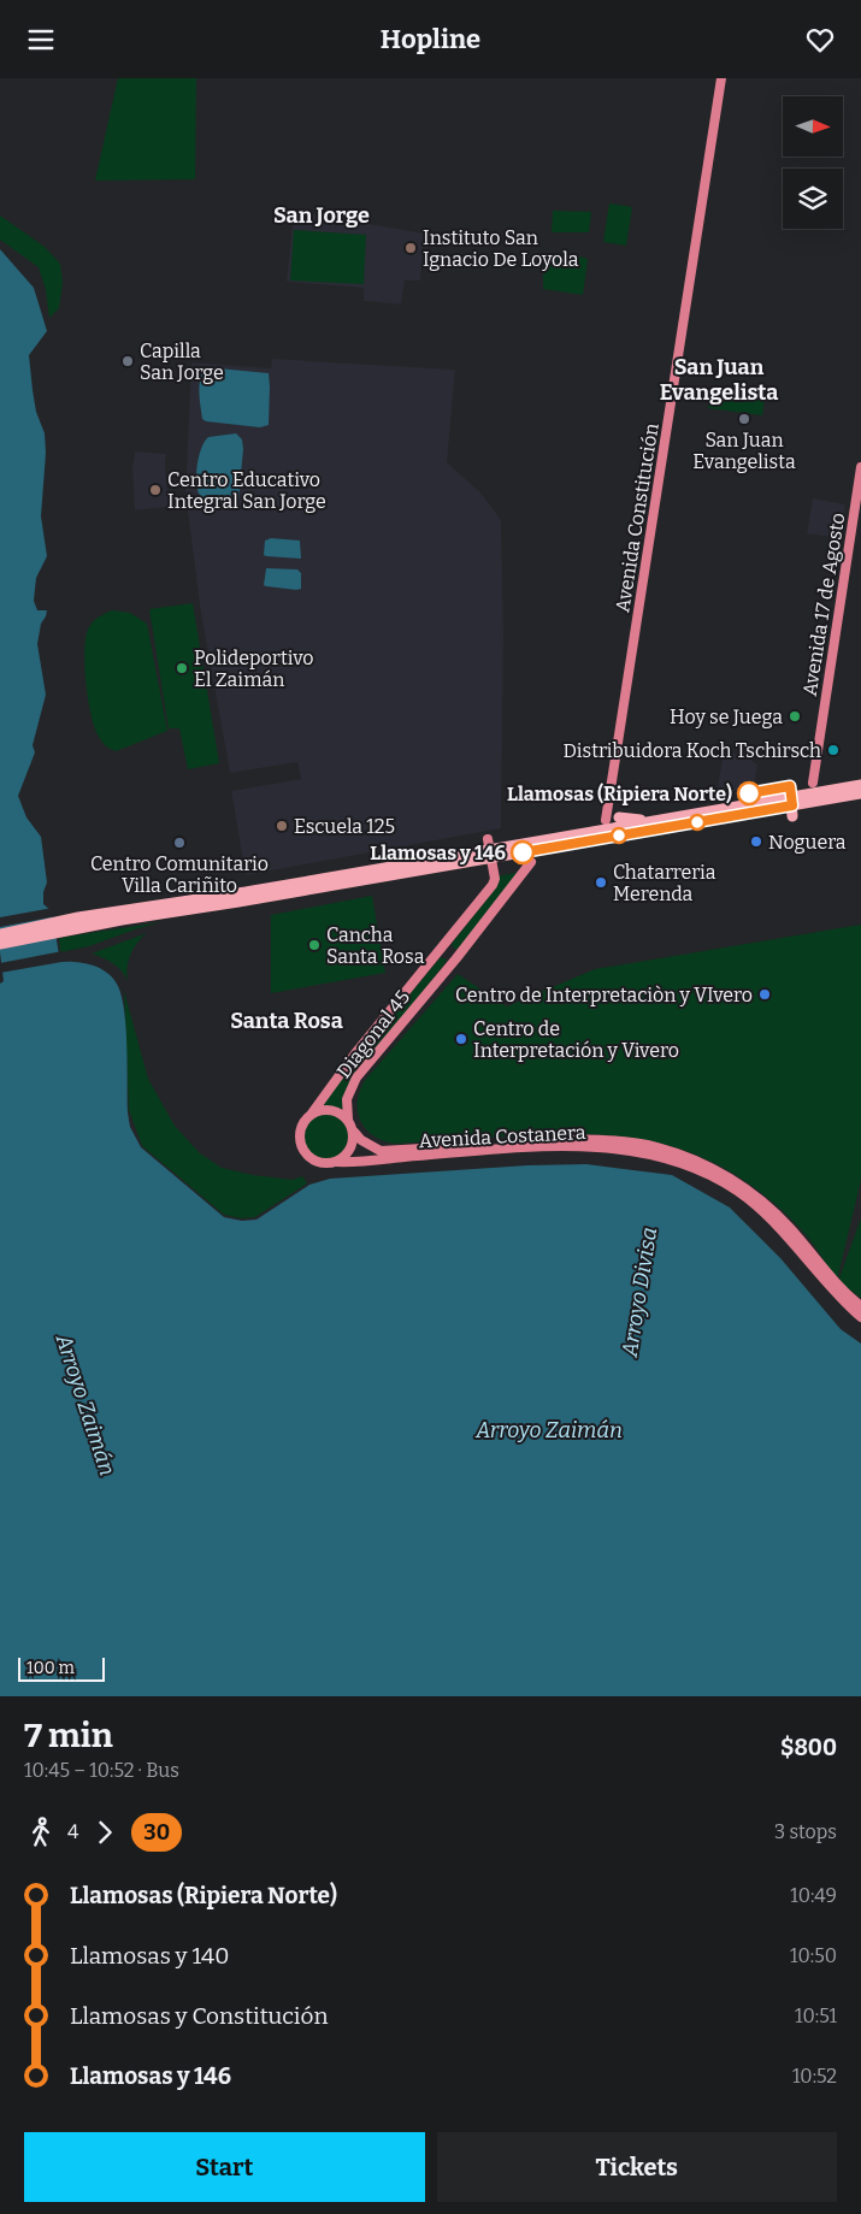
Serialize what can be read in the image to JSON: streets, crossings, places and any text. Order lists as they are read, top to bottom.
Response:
{
  "streets": {
    "main road": [
      "Avenida Constitución",
      "Avenida 17 de Agosto",
      "Diagonal 45",
      "Avenida Costanera"
    ]
  },
  "crossings": [
    ["Diagonal 45", "Avenida Costanera"]
  ],
  "districts": ["San Jorge", "San Juan Evangelista", "Santa Rosa"],
  "water": ["Arroyo Divisa", "Arroyo Zaimán"],
  "places": [
    "Instituto San Ignacio De Loyola",
    "Capilla San Jorge",
    "San Juan Evangelista",
    "Centro Educativo Integral San Jorge",
    "Polideportivo El Zaimán",
    "Hoy se Juega",
    "Distribuidora Koch Tschirsch",
    "Llamosas (Ripiera Norte)",
    "Escuela 125",
    "Noguera",
    "Centro Comunitario Villa Cariñito",
    "Llamosas y 146",
    "Chatarreria Merenda",
    "Cancha Santa Rosa",
    "Centro de Interpretaciòn y VIvero",
    "Centro de Interpretación y Vivero"
  ],
  "lines": ["bus line 30"],
  "scale_bar": "100 m",
  "north": "right",
  "page": {
    "header": "Hopline",
    "scale": "100 m",
    "heading": ["7 min", "10:45 – 10:52 · Bus", "$800"],
    "legs": ["4", "30", "3 stops"],
    "list": [
      {
        "name": "Llamosas (Ripiera Norte)",
        "value": "10:49"
      },
      {
        "name": "Llamosas y 140",
        "value": "10:50"
      },
      {
        "name": "Llamosas y Constitución",
        "value": "10:51"
      },
      {
        "name": "Llamosas y 146",
        "value": "10:52"
      }
    ],
    "buttons": ["Start", "Tickets"]
  }
}
